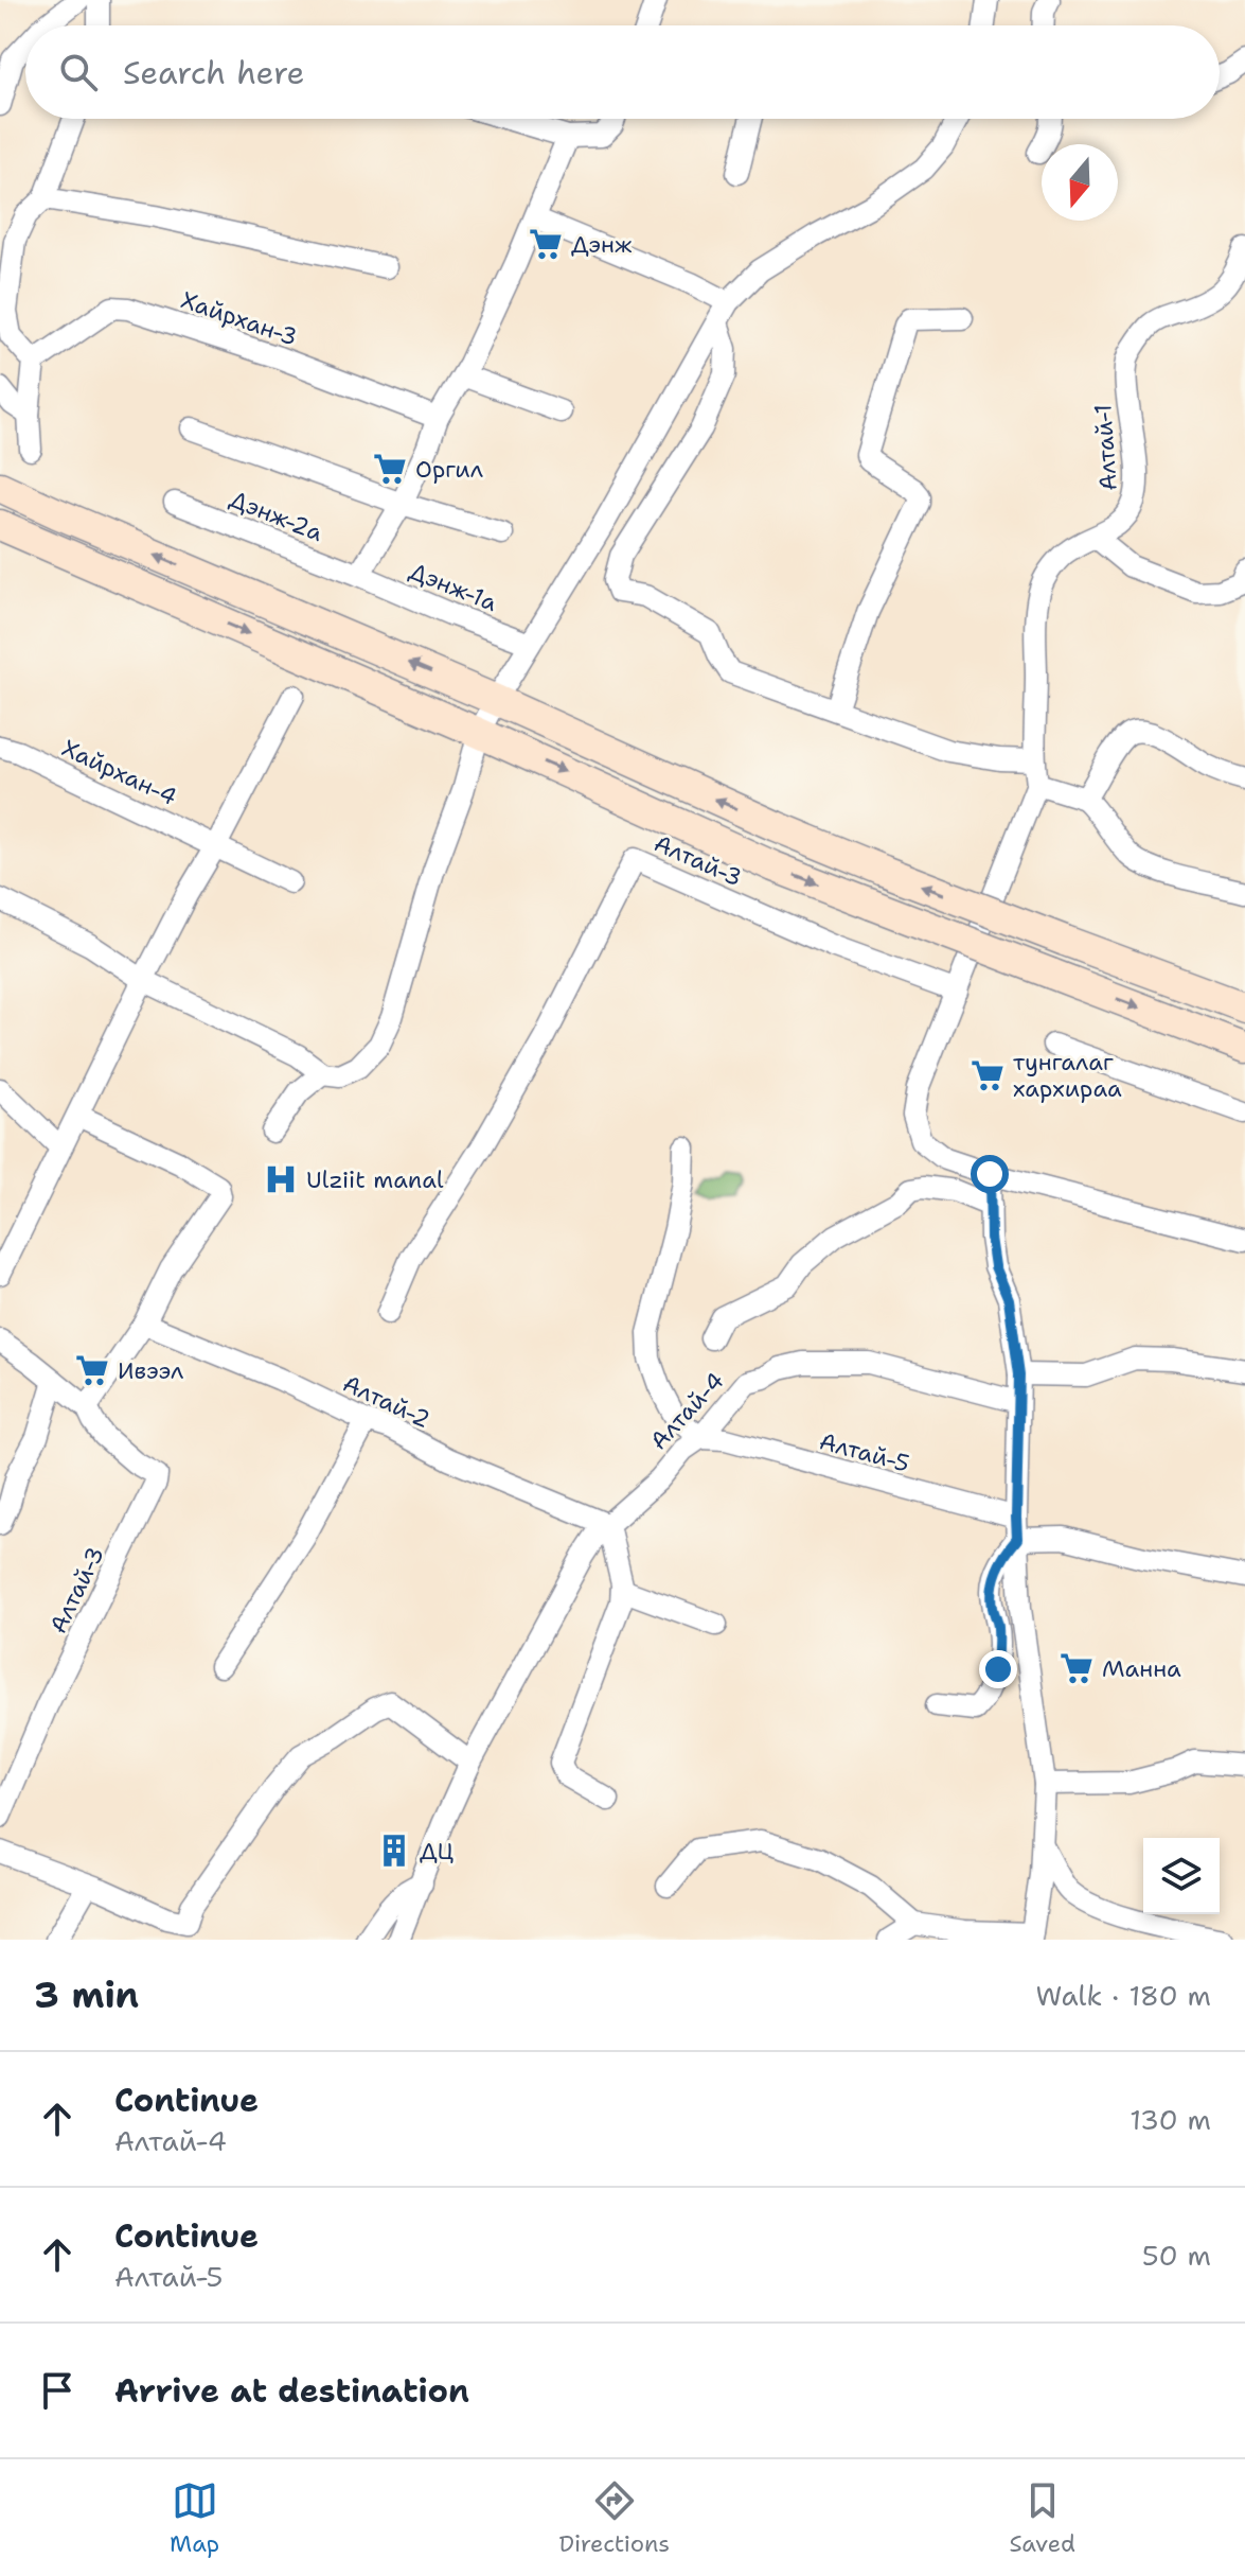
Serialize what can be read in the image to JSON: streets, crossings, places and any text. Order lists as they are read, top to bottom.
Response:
{
  "streets": {
    "street": [
      "Хайрхан-3",
      "Алтай-1",
      "Дэнж-2а",
      "Дэнж-1а",
      "Хайрхан-4",
      "Алтай-3",
      "Алтай-2",
      "Алтай-4",
      "Алтай-5"
    ]
  },
  "crossings": [
    ["Алтай-1", "Алтай-3"],
    ["Дэнж-2а", "Дэнж-1а"],
    ["Алтай-2", "Алтай-4"],
    ["Алтай-4", "Алтай-5"]
  ],
  "places": {
    "supermarket": [
      "Дэнж",
      "Оргил",
      "тунгалаг хархираа",
      "Ивээл",
      "Манна"
    ],
    "hospital": ["Ulziit manal"],
    "building": ["ДЦ"]
  },
  "north": "bottom",
  "page": {
    "search": "Search here",
    "heading": ["3 min", "Walk · 180 m"],
    "list": [
      ["Continue", "Алтай-4", "130 m"],
      ["Continue", "Алтай-5", "50 m"],
      "Arrive at destination"
    ],
    "nav": ["Map", "Directions", "Saved"]
  }
}
